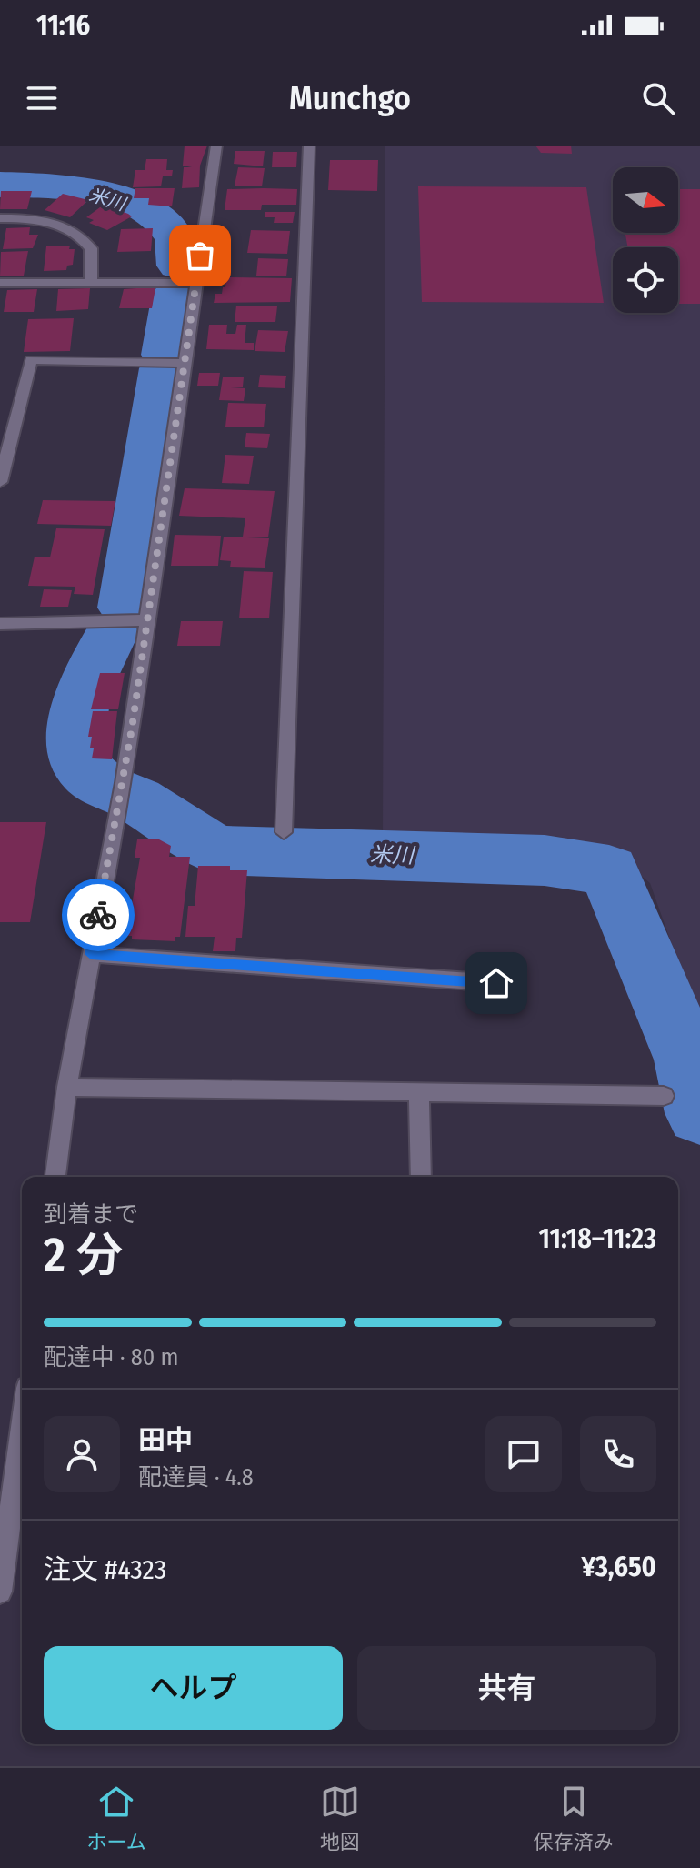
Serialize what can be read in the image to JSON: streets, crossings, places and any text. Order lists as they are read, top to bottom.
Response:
{
  "water": ["米川"],
  "north": "right",
  "page": {
    "status": "11:16",
    "header": "Munchgo",
    "heading": ["2 分", "到着まで", "11:18–11:23"],
    "panel": [
      "田中",
      "配達員 · 4.8",
      "注文 #4323",
      "¥3,650"
    ],
    "bar": "配達中 · 80 m",
    "buttons": ["ヘルプ", "共有"],
    "tabs": ["ホーム", "地図", "保存済み"]
  }
}
